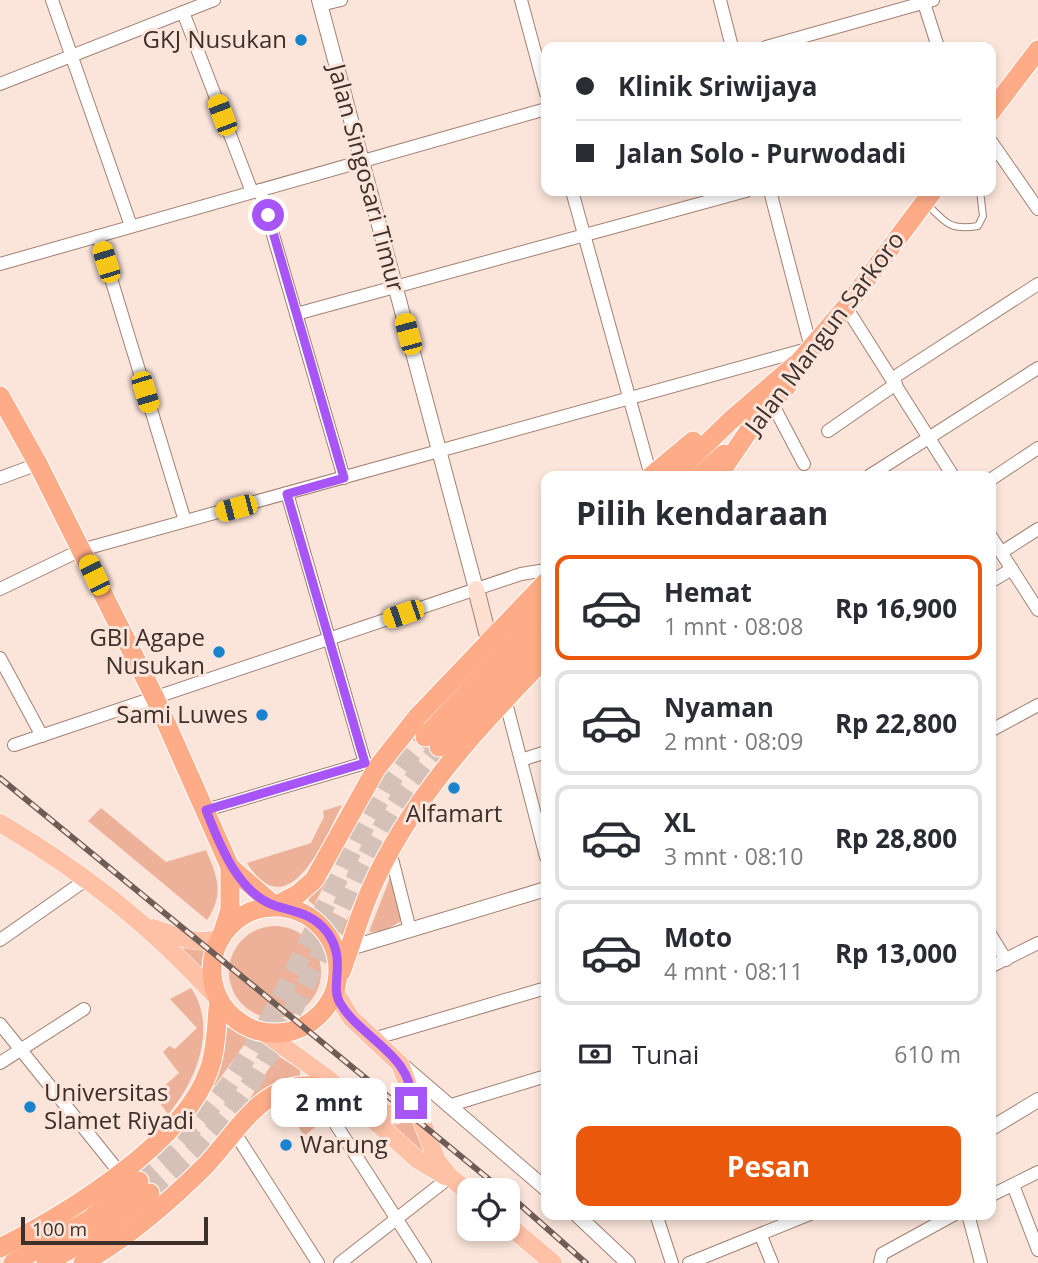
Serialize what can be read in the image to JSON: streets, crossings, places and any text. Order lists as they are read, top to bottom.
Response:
{
  "streets": {
    "highway": ["Jalan Mangun Sarkoro"],
    "main road": ["Jalan Singosari Timur"]
  },
  "places": [
    "GKJ Nusukan",
    "GBI Agape Nusukan",
    "Sami Luwes",
    "Alfamart",
    "Universitas Slamet Riyadi",
    "Warung"
  ],
  "scale_bar": "100 m",
  "page": {
    "banner": ["Klinik Sriwijaya", "Jalan Solo - Purwodadi"],
    "heading": "Pilih kendaraan",
    "list": [
      {
        "name": "Hemat",
        "note": "1 mnt · 08:08",
        "value": "Rp 16,900"
      },
      {
        "name": "Nyaman",
        "note": "2 mnt · 08:09",
        "value": "Rp 22,800"
      },
      {
        "name": "XL",
        "note": "3 mnt · 08:10",
        "value": "Rp 28,800"
      },
      {
        "name": "Moto",
        "note": "4 mnt · 08:11",
        "value": "Rp 13,000"
      }
    ],
    "pay": ["Tunai", "610 m"],
    "bubble": "2 mnt",
    "buttons": "Pesan",
    "scale": "100 m"
  }
}
